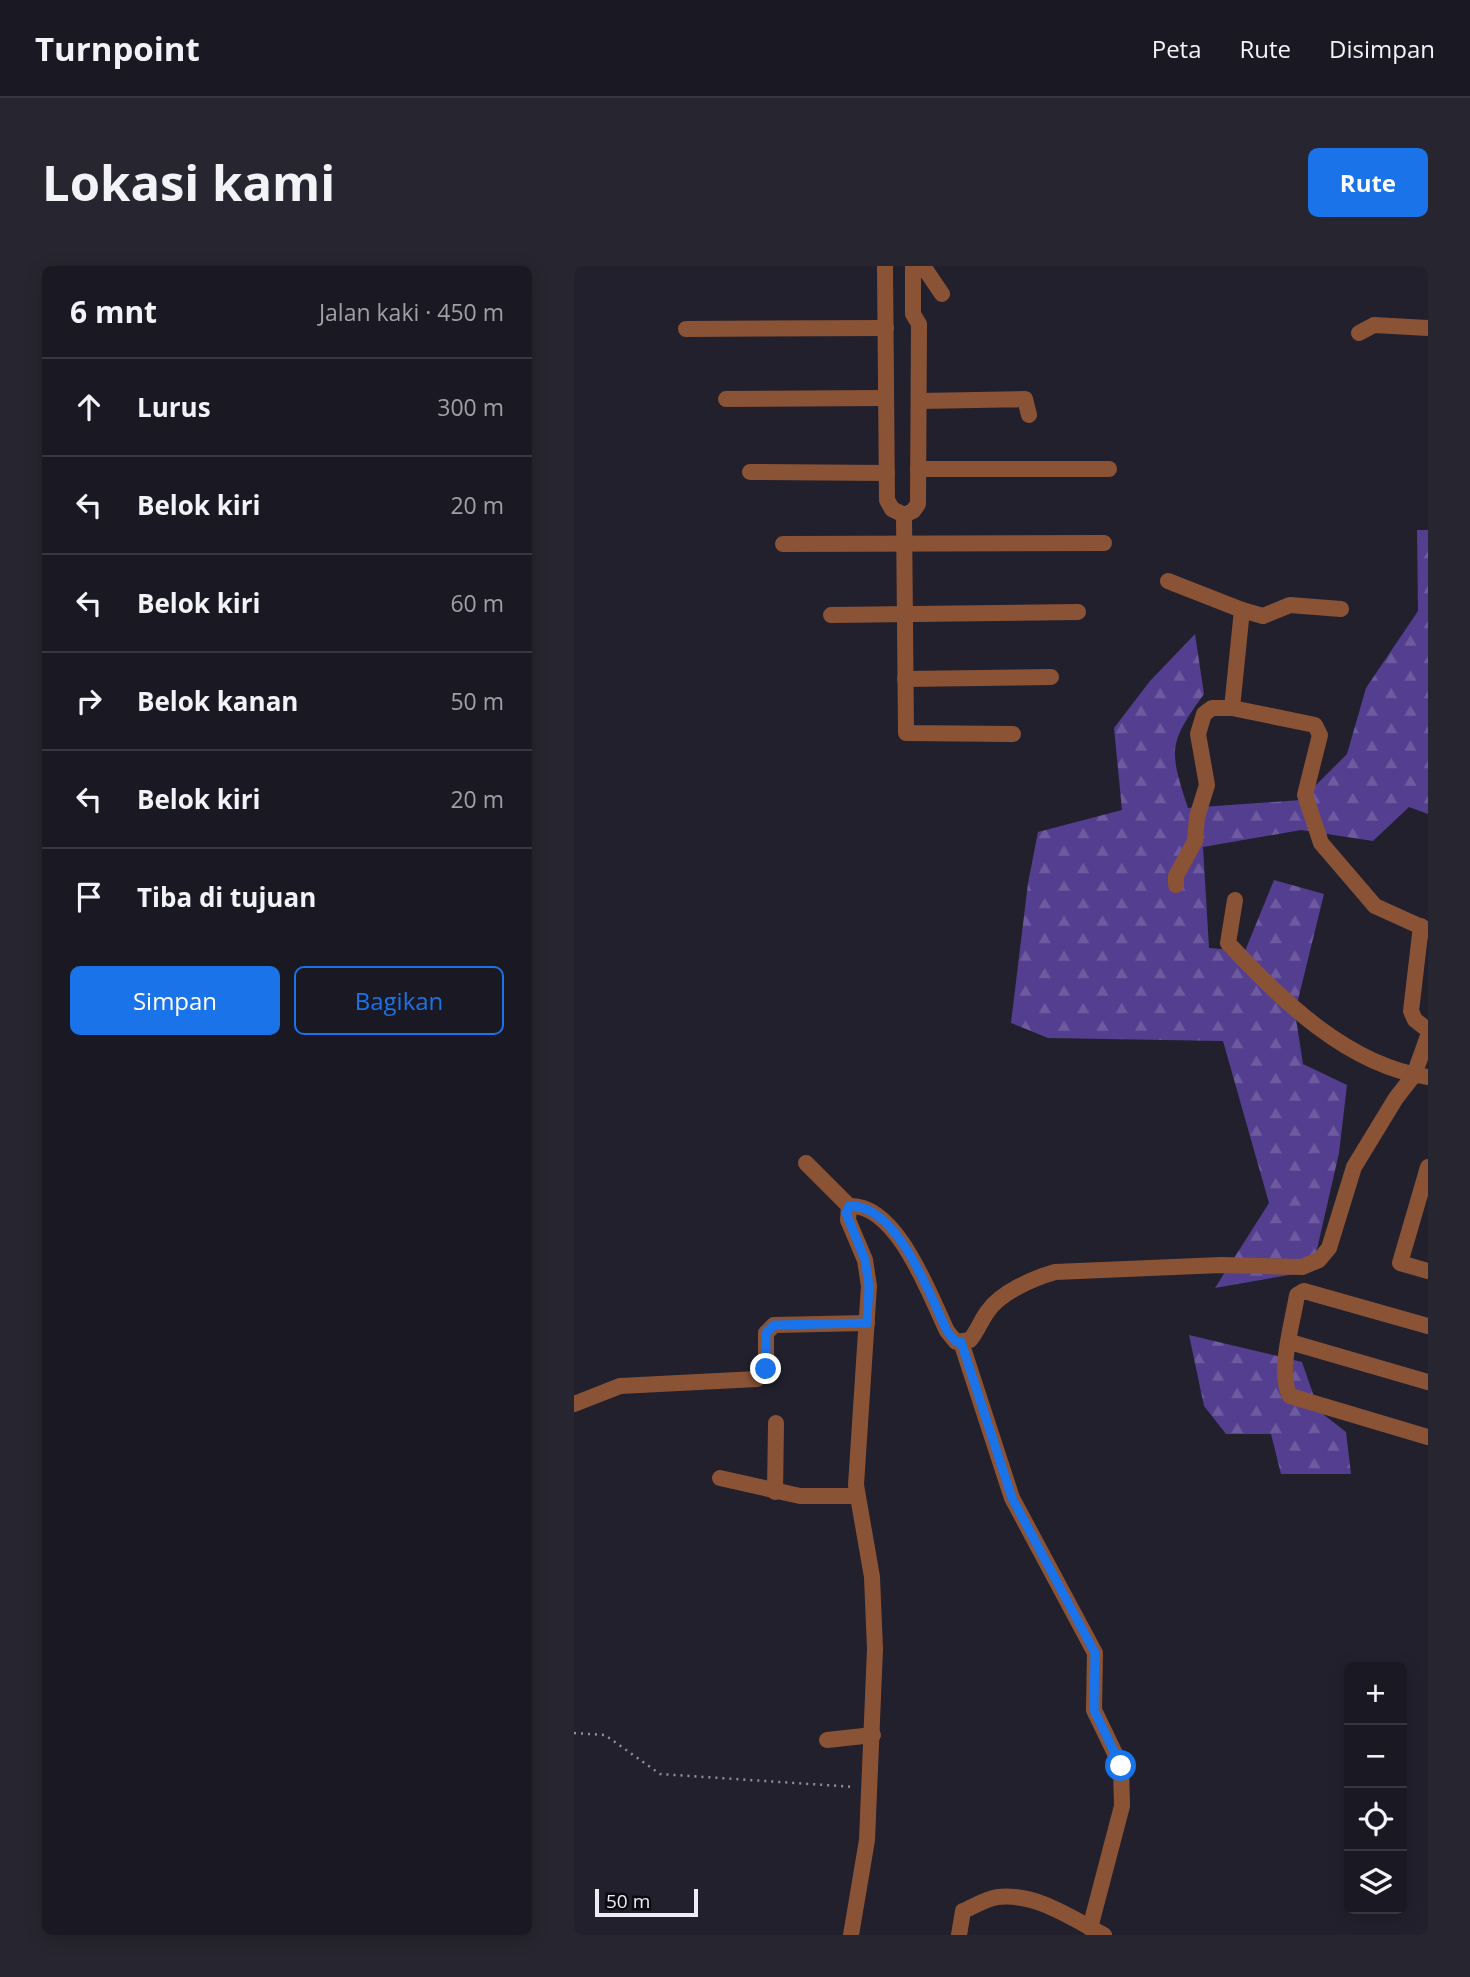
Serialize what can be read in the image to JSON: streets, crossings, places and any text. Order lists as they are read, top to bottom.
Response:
{
  "scale_bar": "50 m",
  "page": {
    "header": "Turnpoint",
    "nav": ["Peta", "Rute", "Disimpan"],
    "buttons": [
      "Rute",
      ["Simpan", "Bagikan"]
    ],
    "title": "Lokasi kami",
    "heading": ["6 mnt", "Jalan kaki · 450 m"],
    "list": [
      ["Lurus", "300 m"],
      ["Belok kiri", "20 m"],
      ["Belok kiri", "60 m"],
      ["Belok kanan", "50 m"],
      ["Belok kiri", "20 m"],
      "Tiba di tujuan"
    ],
    "map_buttons": ["+", "−"],
    "scale": "50 m"
  }
}
